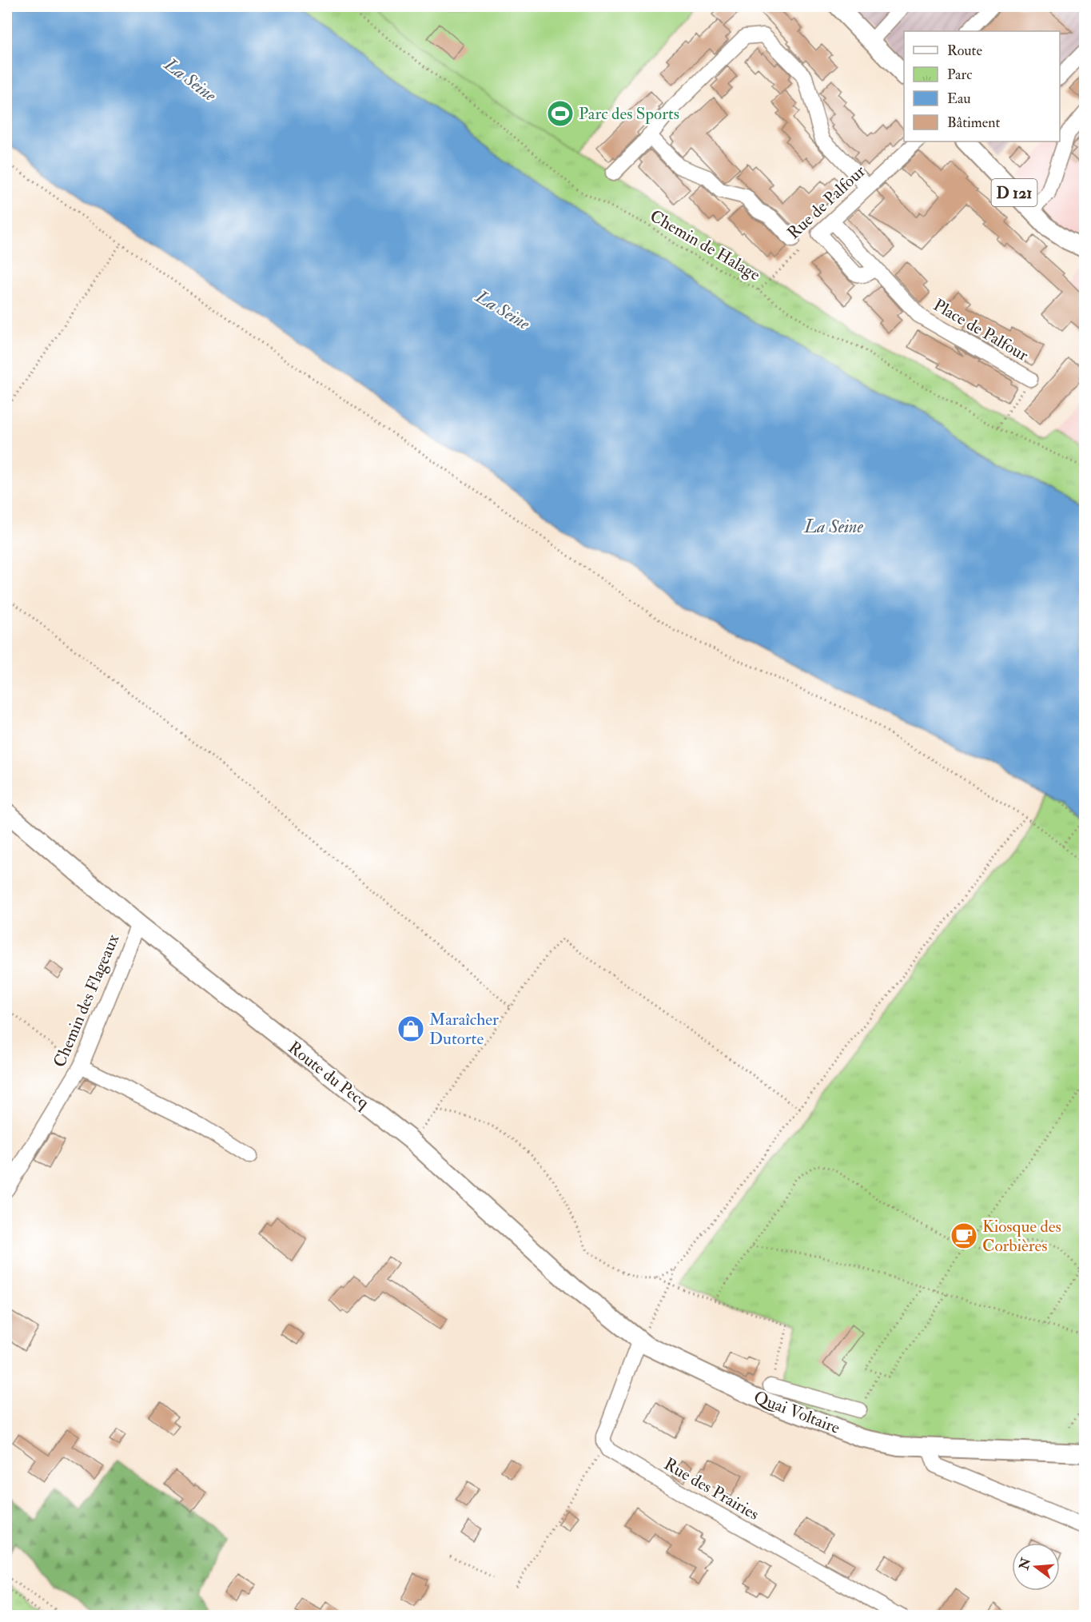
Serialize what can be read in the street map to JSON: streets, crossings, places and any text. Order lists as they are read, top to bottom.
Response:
{
  "streets": {
    "main road": ["D 121", "Route du Pecq", "Quai Voltaire"],
    "street": [
      "Rue de Palfour",
      "Place de Palfour",
      "Chemin des Flageaux",
      "Rue des Prairies"
    ],
    "path": ["Chemin de Halage"]
  },
  "crossings": [
    ["Rue de Palfour", "Chemin de Halage"],
    ["Rue de Palfour", "Place de Palfour"],
    ["Chemin des Flageaux", "Route du Pecq"],
    ["Route du Pecq", "Quai Voltaire"]
  ],
  "water": ["La Seine"],
  "places": {
    "sports": ["Parc des Sports"],
    "shop": ["Maraîcher Dutorte"],
    "cafe": ["Kiosque des Corbières"]
  },
  "legend": [
    "Route",
    "Parc",
    "Eau",
    "Bâtiment"
  ],
  "north": "left"
}
